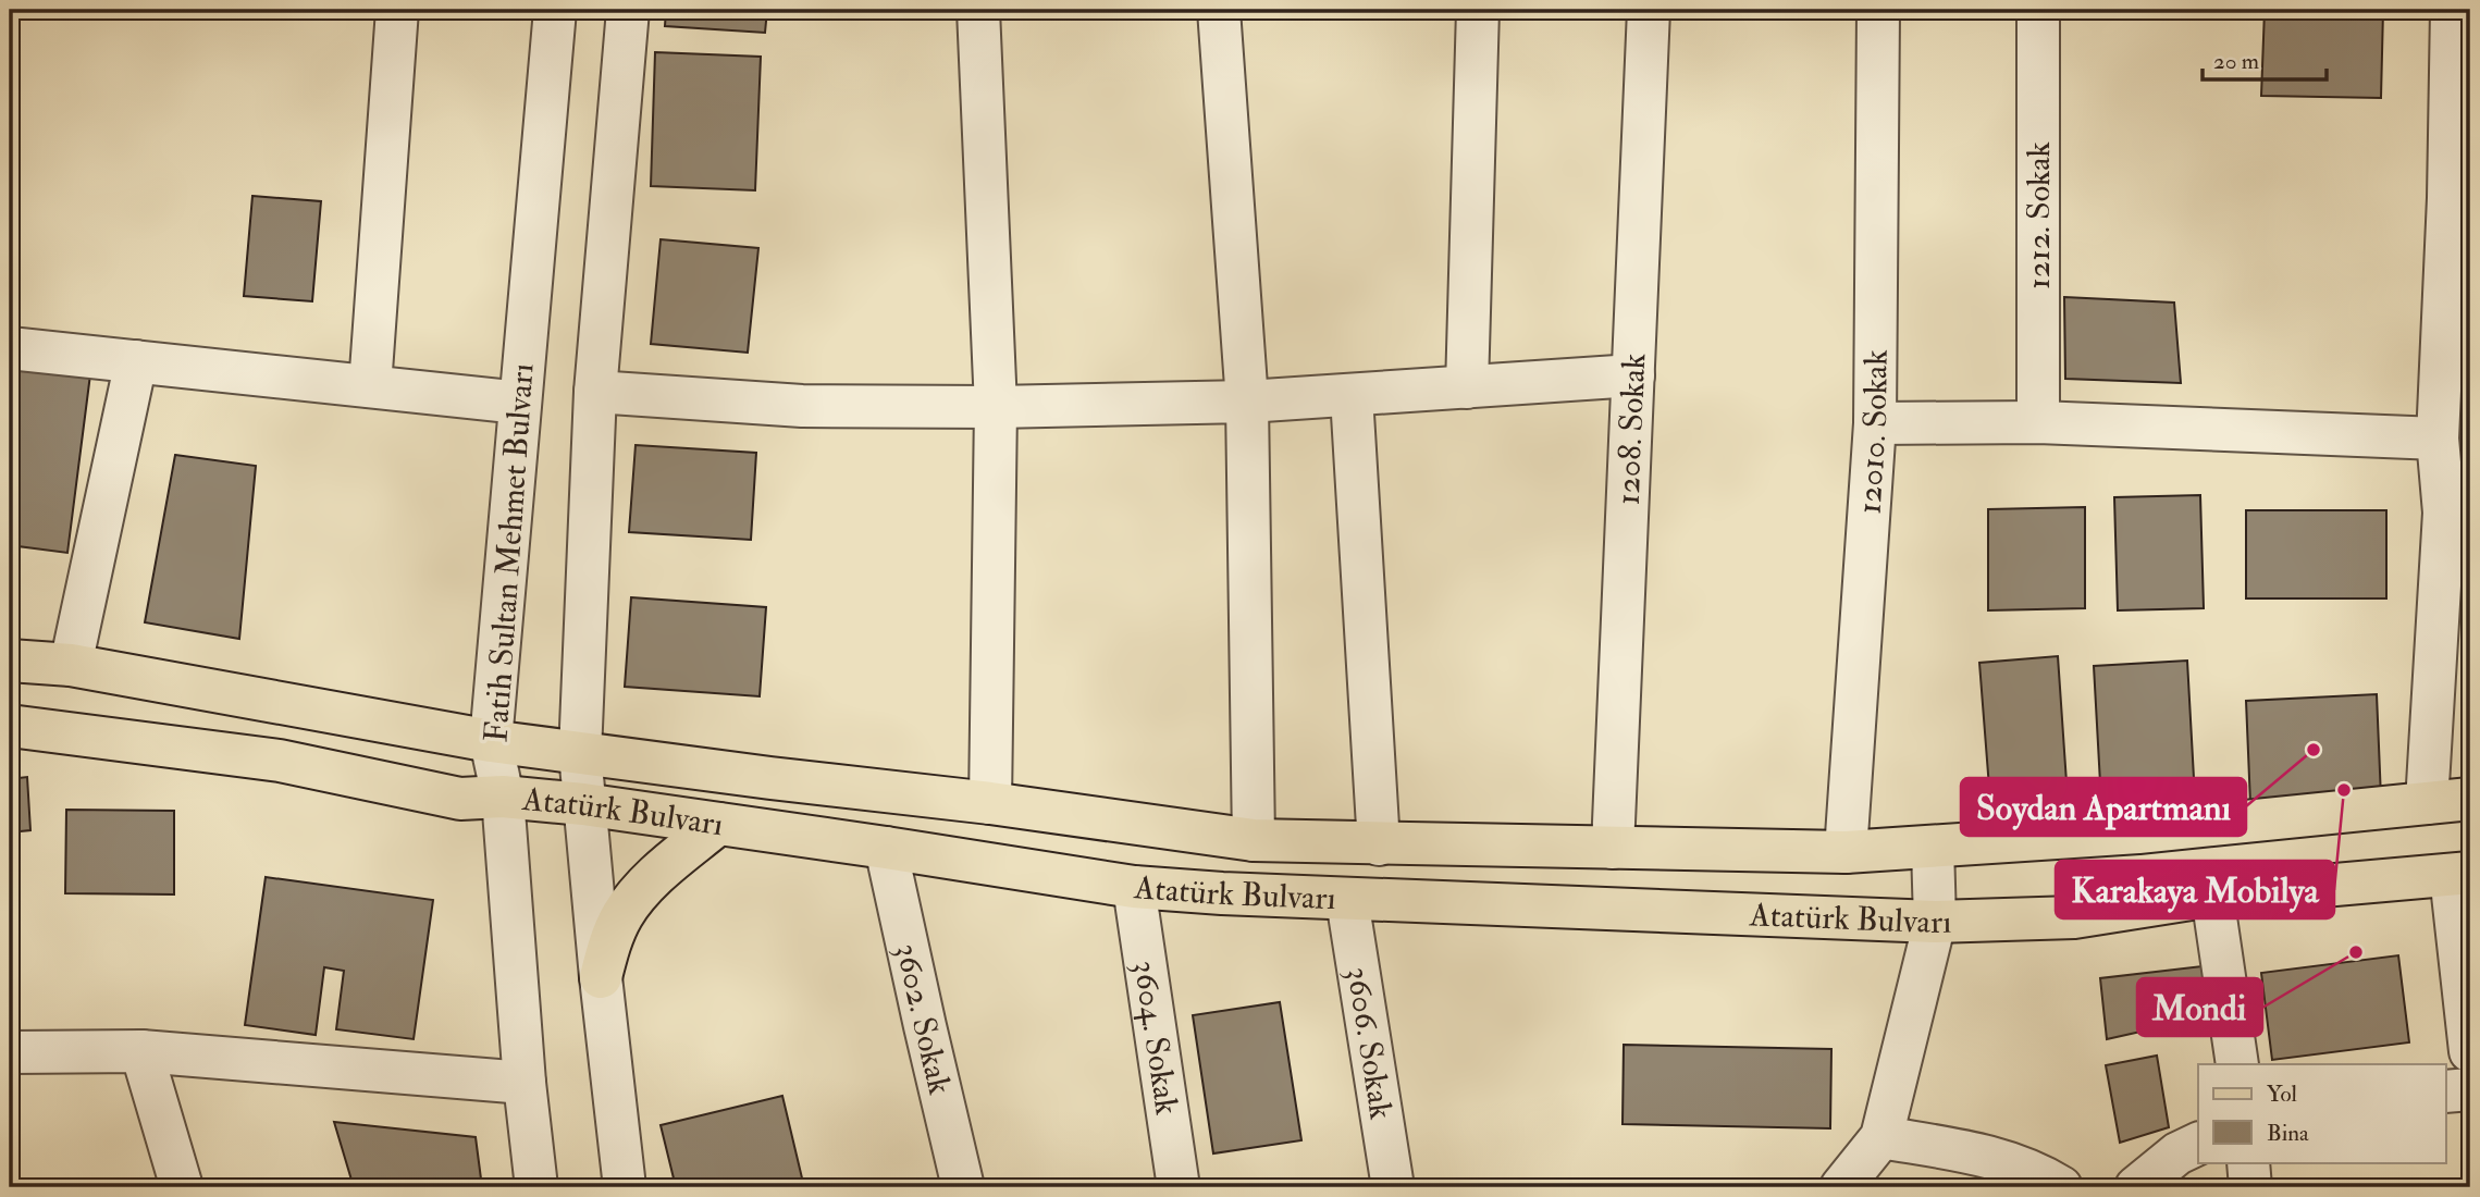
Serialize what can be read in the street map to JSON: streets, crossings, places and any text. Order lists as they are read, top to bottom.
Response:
{
  "streets": {
    "main road": ["Atatürk Bulvarı"],
    "street": [
      "1212. Sokak",
      "1208. Sokak",
      "12010. Sokak",
      "Fatih Sultan Mehmet Bulvarı",
      "3602. Sokak",
      "3604. Sokak",
      "3606. Sokak"
    ]
  },
  "crossings": [
    ["1208. Sokak", "Atatürk Bulvarı"],
    ["12010. Sokak", "Atatürk Bulvarı"],
    ["Fatih Sultan Mehmet Bulvarı", "Atatürk Bulvarı"],
    ["Atatürk Bulvarı", "3602. Sokak"],
    ["Atatürk Bulvarı", "3604. Sokak"],
    ["Atatürk Bulvarı", "3606. Sokak"]
  ],
  "places": ["Soydan Apartmanı", "Karakaya Mobilya", "Mondi"],
  "legend": ["Yol", "Bina"],
  "scale_bar": "20 m"
}
